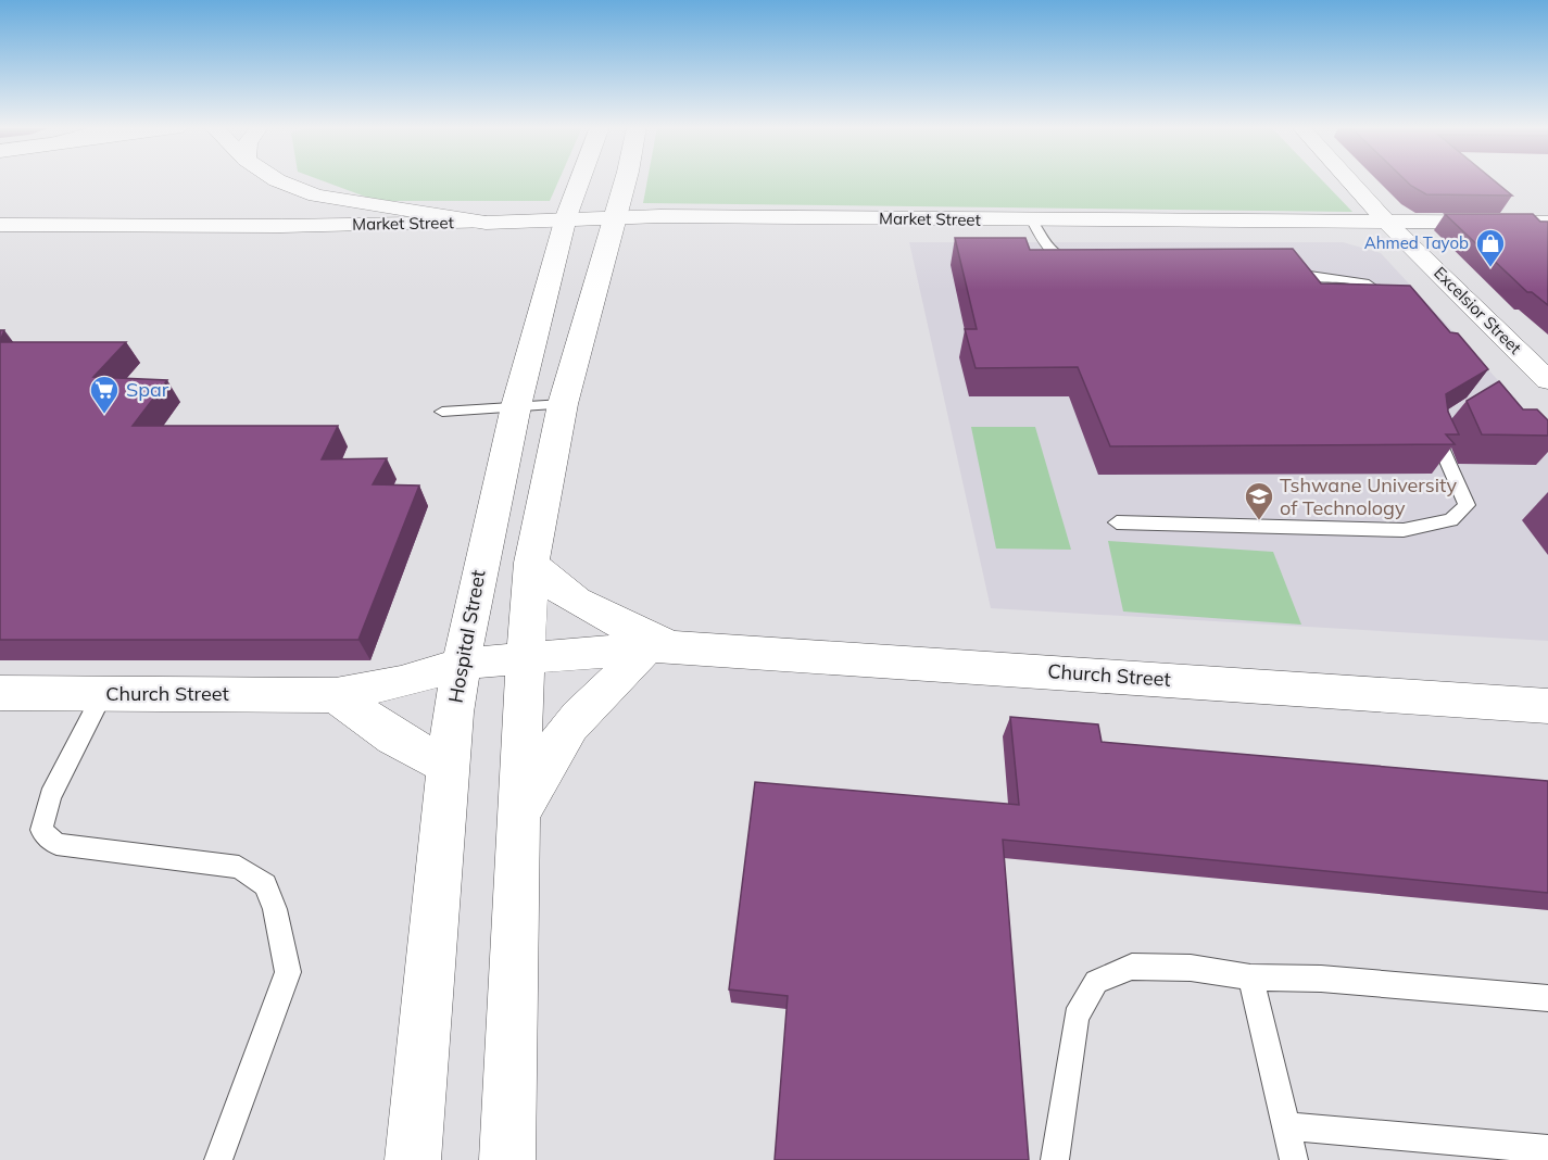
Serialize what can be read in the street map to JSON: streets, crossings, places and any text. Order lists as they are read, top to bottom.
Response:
{
  "streets": {
    "street": [
      "Market Street",
      "Excelsior Street",
      "Hospital Street",
      "Church Street"
    ]
  },
  "crossings": [
    ["Market Street", "Excelsior Street"],
    ["Market Street", "Hospital Street"],
    ["Hospital Street", "Church Street"]
  ],
  "places": {
    "shop": ["Ahmed Tayob"],
    "supermarket": ["Spar"],
    "school or university": ["Tshwane University of Technology"]
  }
}
